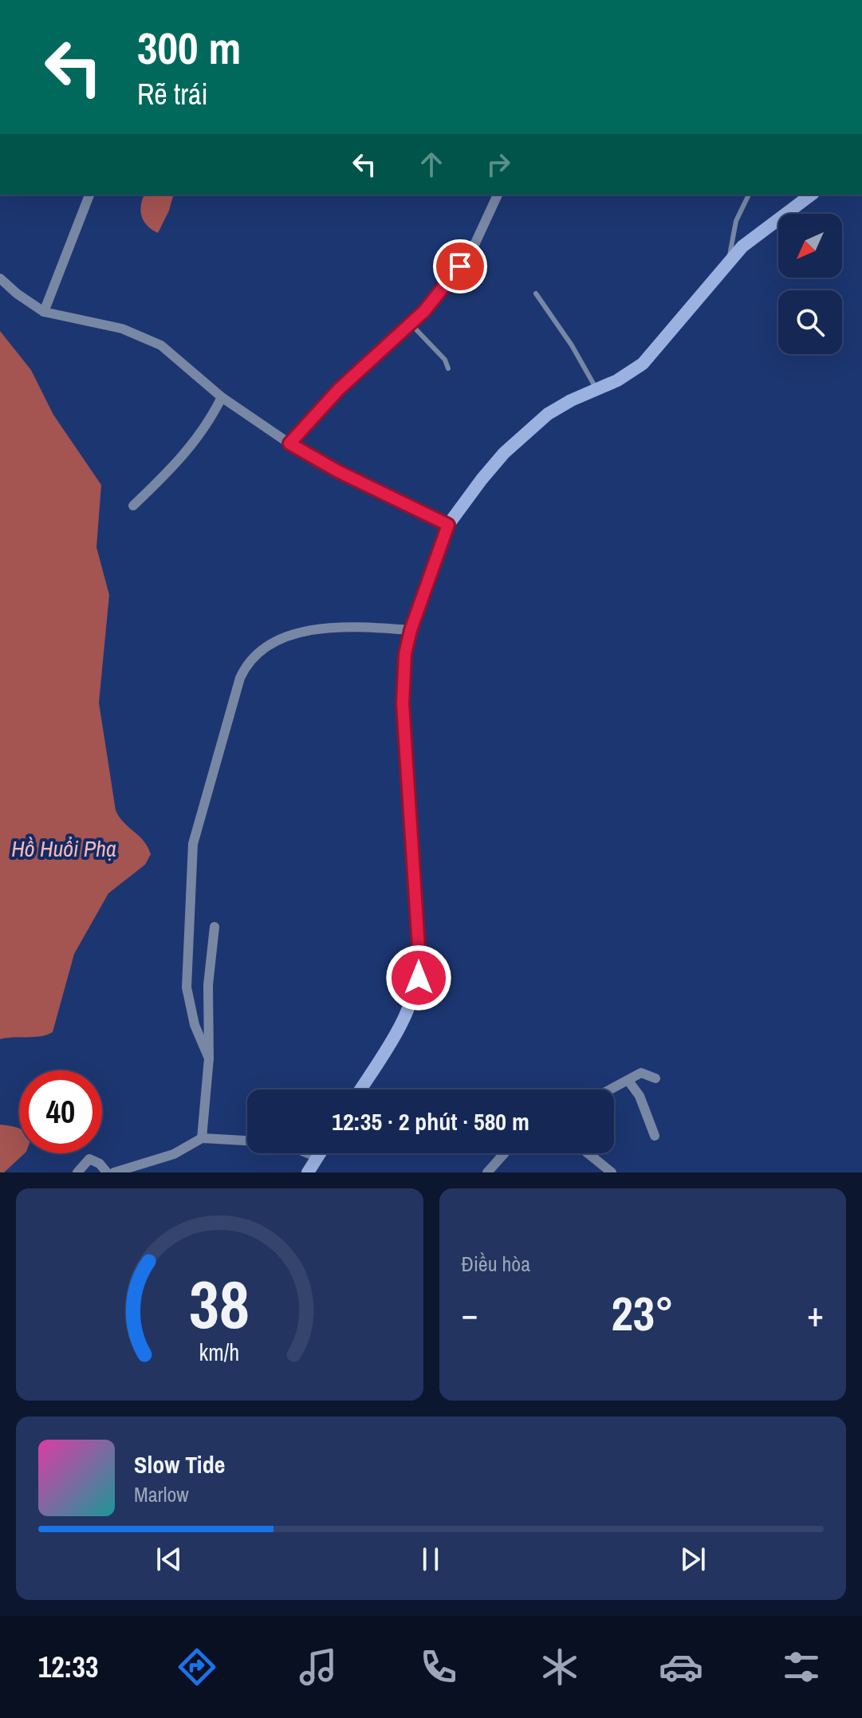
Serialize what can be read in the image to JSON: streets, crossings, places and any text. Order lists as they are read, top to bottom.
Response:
{
  "water": ["Hồ Huổi Phạ"],
  "north": "bottom left",
  "page": {
    "turn": ["300 m", "Rẽ trái"],
    "limit": "40",
    "trip": "12:35 · 2 phút · 580 m",
    "tile": "Điều hòa",
    "heat": ["−", "23°", "+"],
    "song": ["Slow Tide", "Marlow"],
    "tabs": "12:33",
    "gauge": ["38", "km/h"]
  }
}
